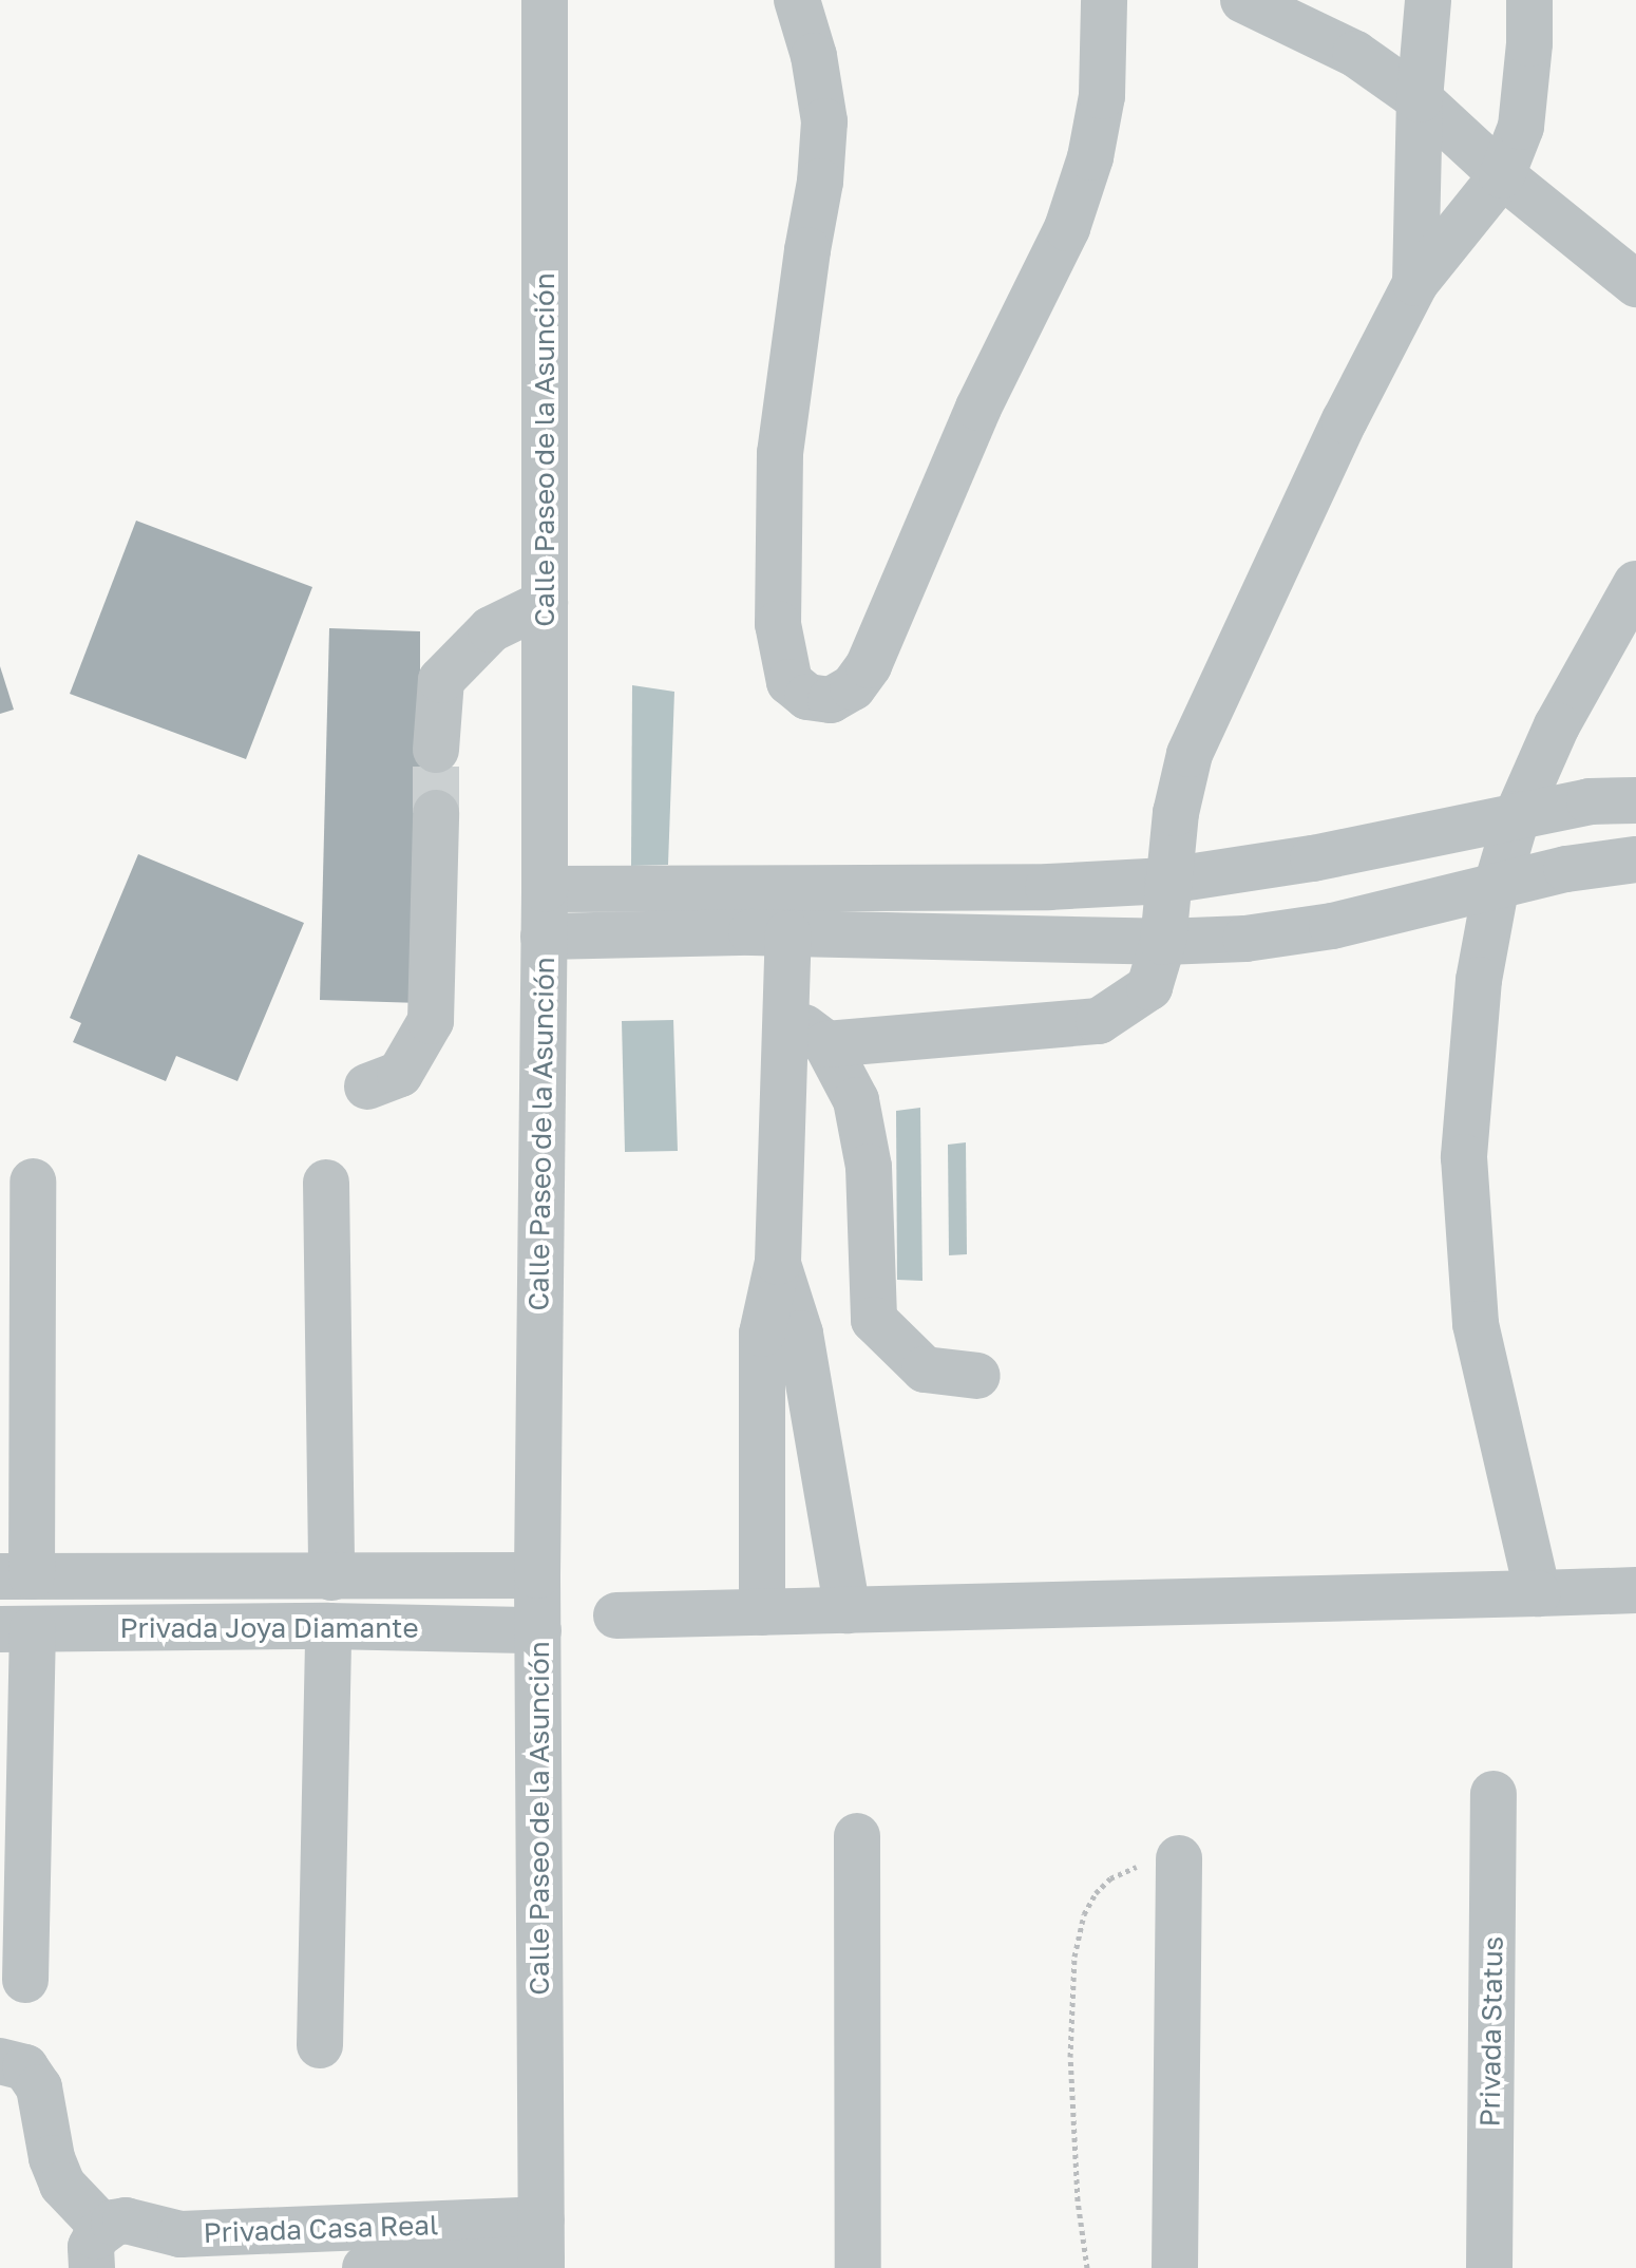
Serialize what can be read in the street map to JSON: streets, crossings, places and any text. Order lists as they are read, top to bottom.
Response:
{
  "streets": {
    "street": [
      "Calle Paseo de la Asunción",
      "Privada Joya Diamante",
      "Privada Status",
      "Privada Casa Real"
    ]
  },
  "crossings": [
    ["Calle Paseo de la Asunción", "Privada Joya Diamante"],
    ["Calle Paseo de la Asunción", "Privada Casa Real"]
  ]
}
